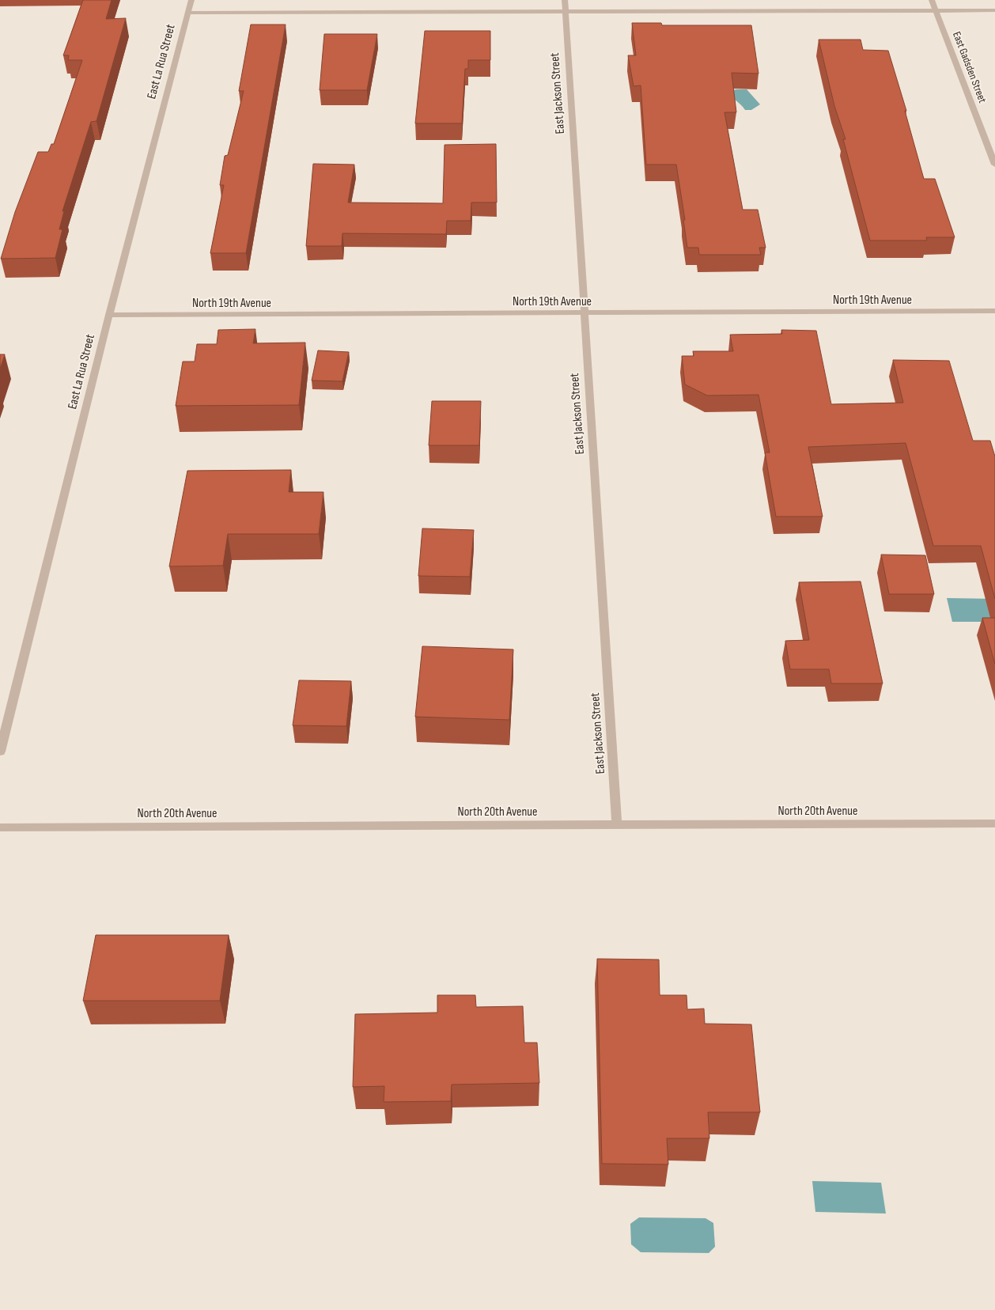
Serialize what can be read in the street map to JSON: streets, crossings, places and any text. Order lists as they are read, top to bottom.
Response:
{
  "streets": {
    "street": [
      "East La Rua Street",
      "East Gadsden Street",
      "East Jackson Street",
      "North 19th Avenue",
      "North 20th Avenue"
    ]
  },
  "crossings": [
    ["East La Rua Street", "North 19th Avenue"],
    ["East Jackson Street", "North 19th Avenue"],
    ["East Jackson Street", "North 20th Avenue"]
  ]
}
